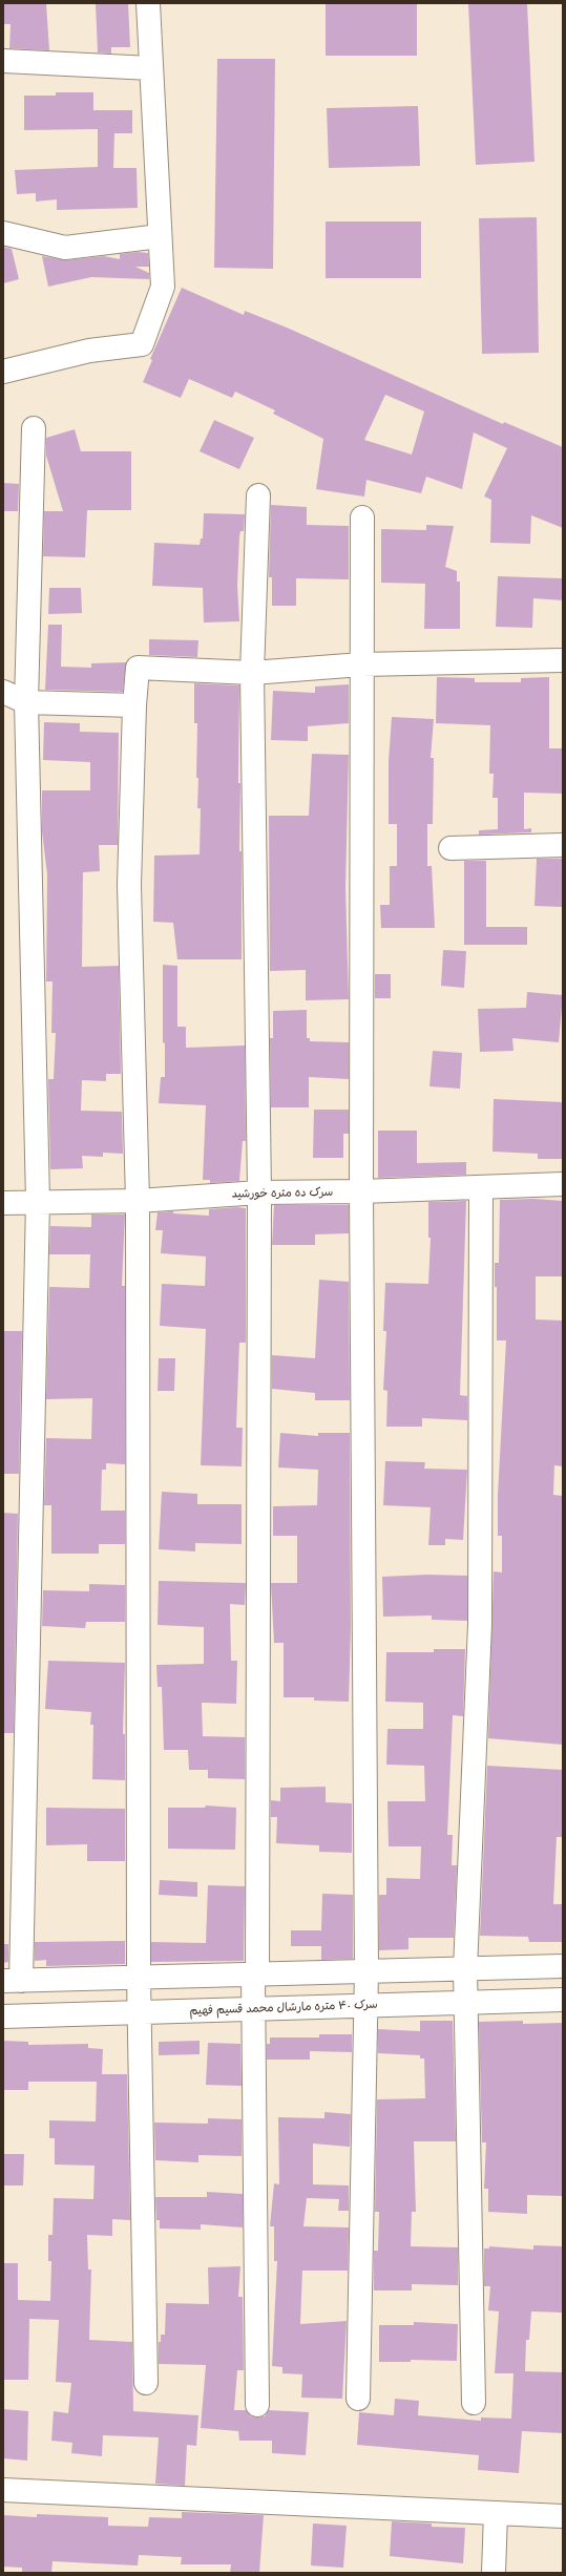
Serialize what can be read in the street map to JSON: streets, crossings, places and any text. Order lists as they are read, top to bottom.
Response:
{
  "streets": {
    "street": ["سرک ده متره خورشید", "سرک ۴۰ متره مارشال محمد قسیم فهیم"]
  }
}
